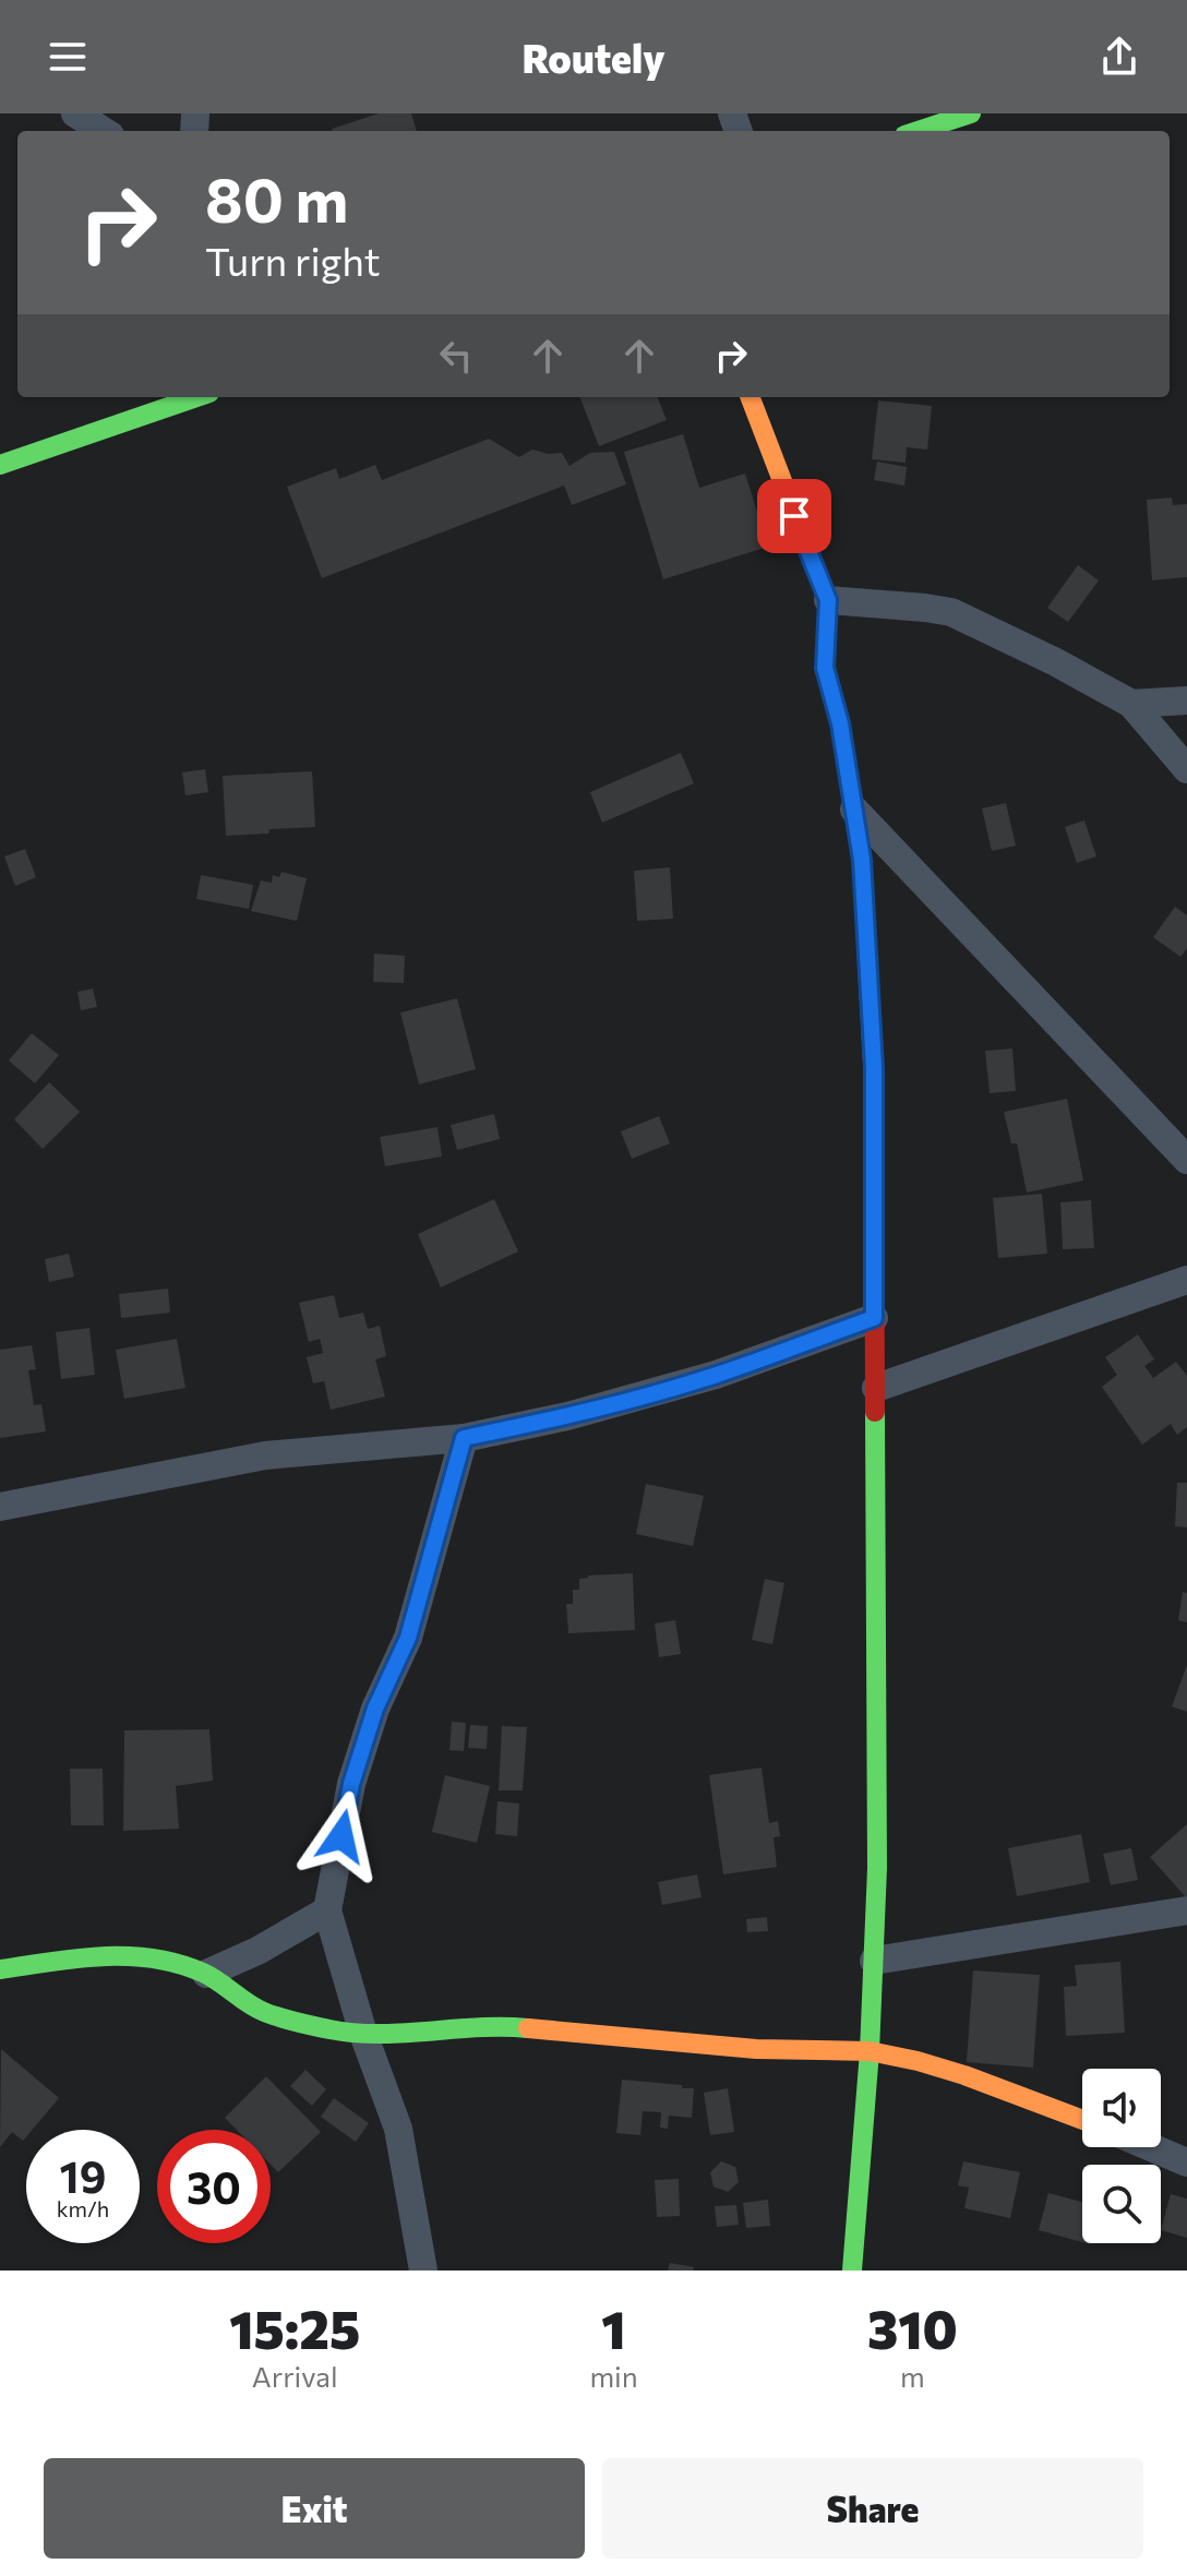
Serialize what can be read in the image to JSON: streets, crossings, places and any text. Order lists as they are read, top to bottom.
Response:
{
  "page": {
    "header": "Routely",
    "turn": ["80 m", "Turn right"],
    "speed": "19 km/h",
    "limit": "30",
    "eta": [
      "15:25",
      "Arrival",
      "1",
      "min",
      "310",
      "m"
    ],
    "buttons": ["Exit", "Share"]
  }
}
